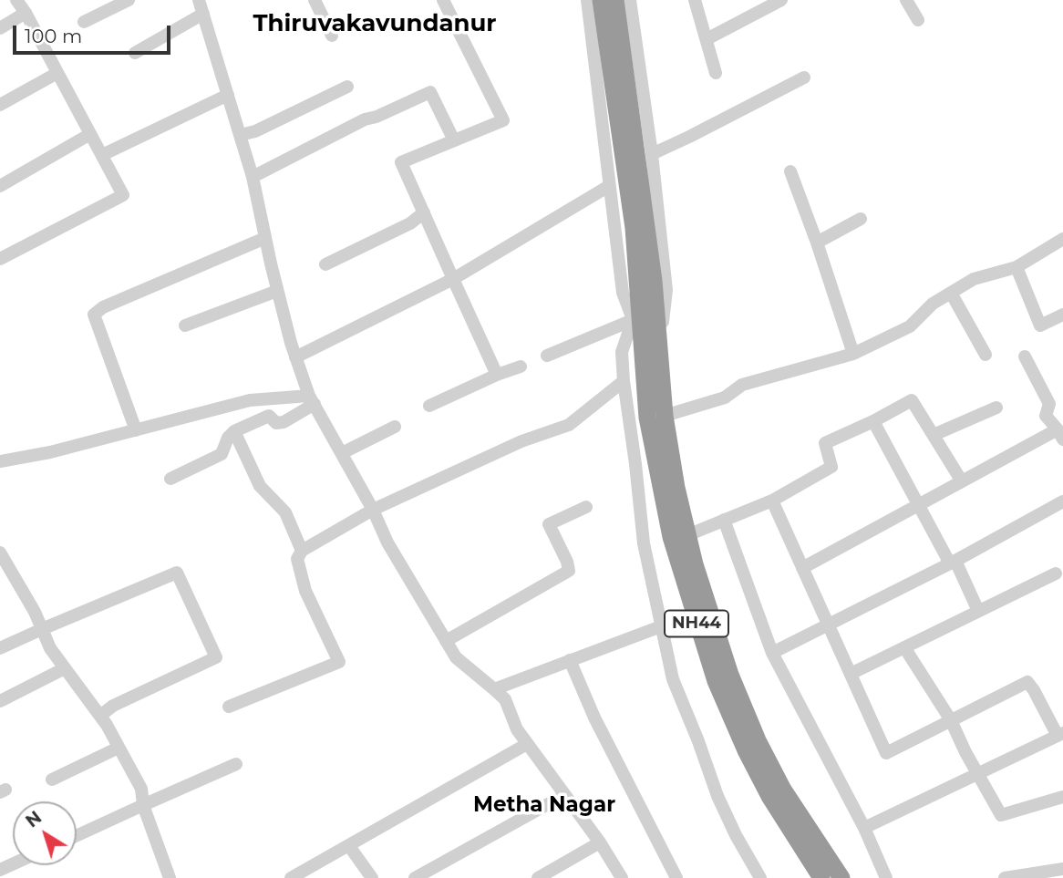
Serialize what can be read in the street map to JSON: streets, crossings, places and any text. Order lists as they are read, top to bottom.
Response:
{
  "streets": {
    "highway": ["NH44"]
  },
  "districts": ["Thiruvakavundanur", "Metha Nagar"],
  "scale_bar": "100 m",
  "north": "top left"
}
